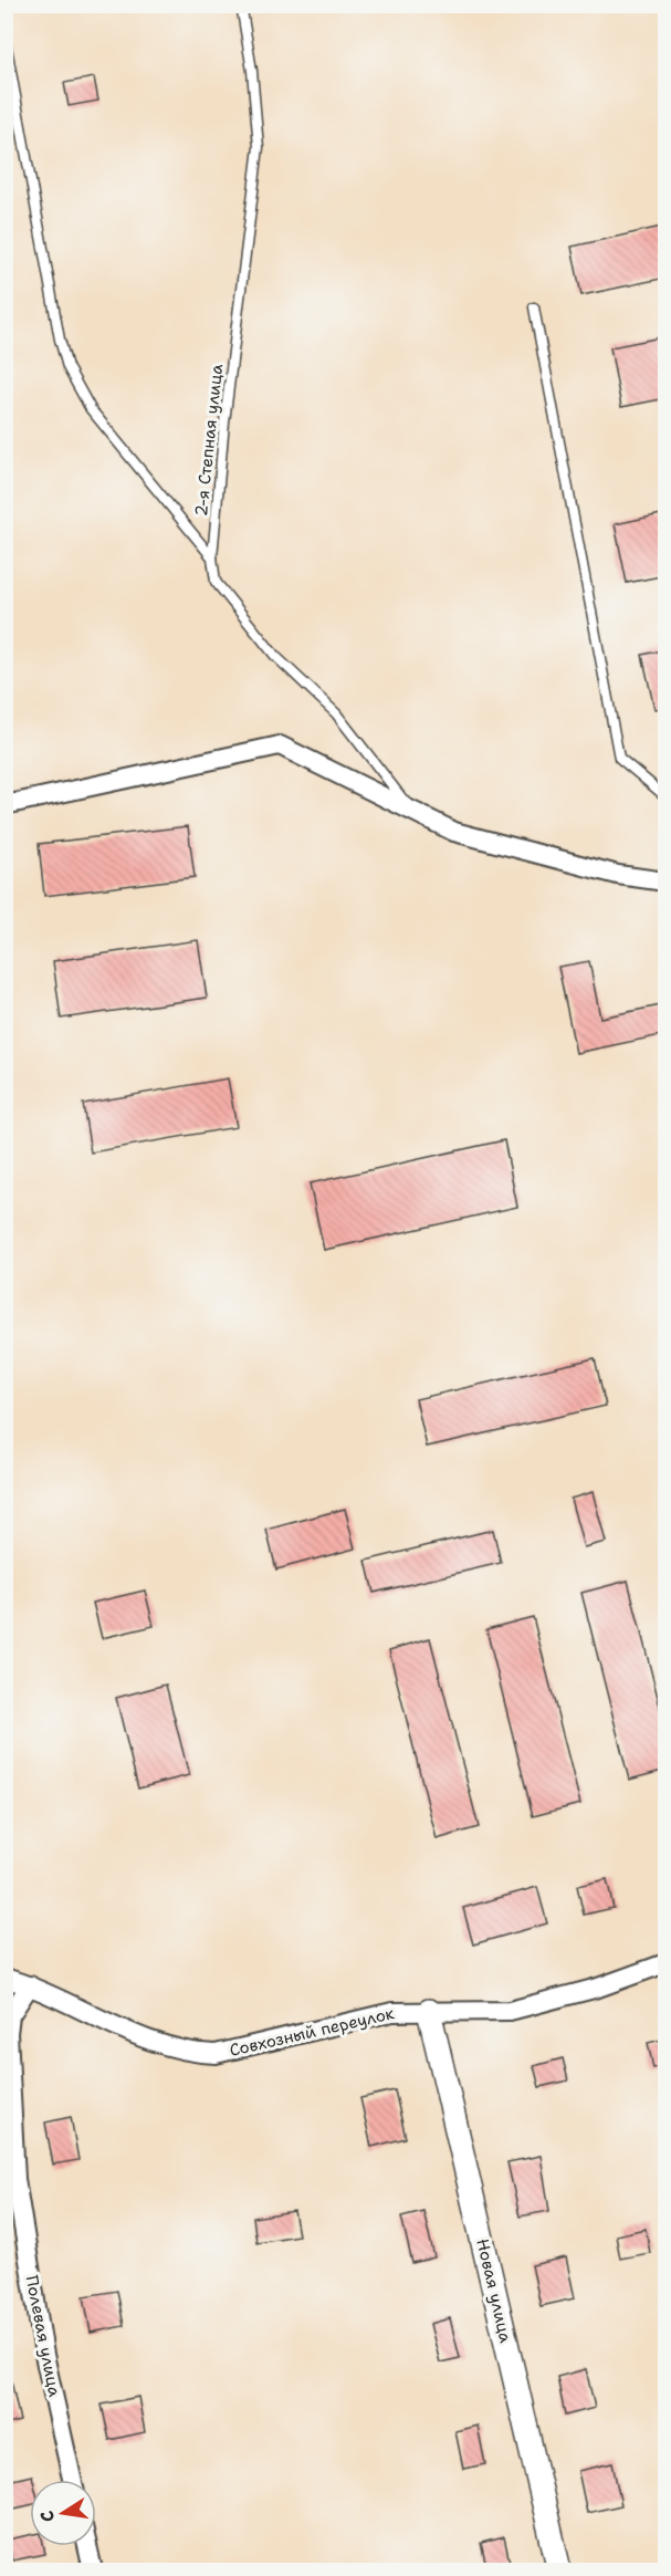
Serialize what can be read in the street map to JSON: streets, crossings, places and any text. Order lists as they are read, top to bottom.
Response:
{
  "streets": {
    "street": ["Совхозный переулок", "Новая улица", "Полевая улица"],
    "lane": ["2-я Степная улица"]
  },
  "crossings": [
    ["Совхозный переулок", "Новая улица"],
    ["Совхозный переулок", "Полевая улица"]
  ],
  "north": "left"
}
